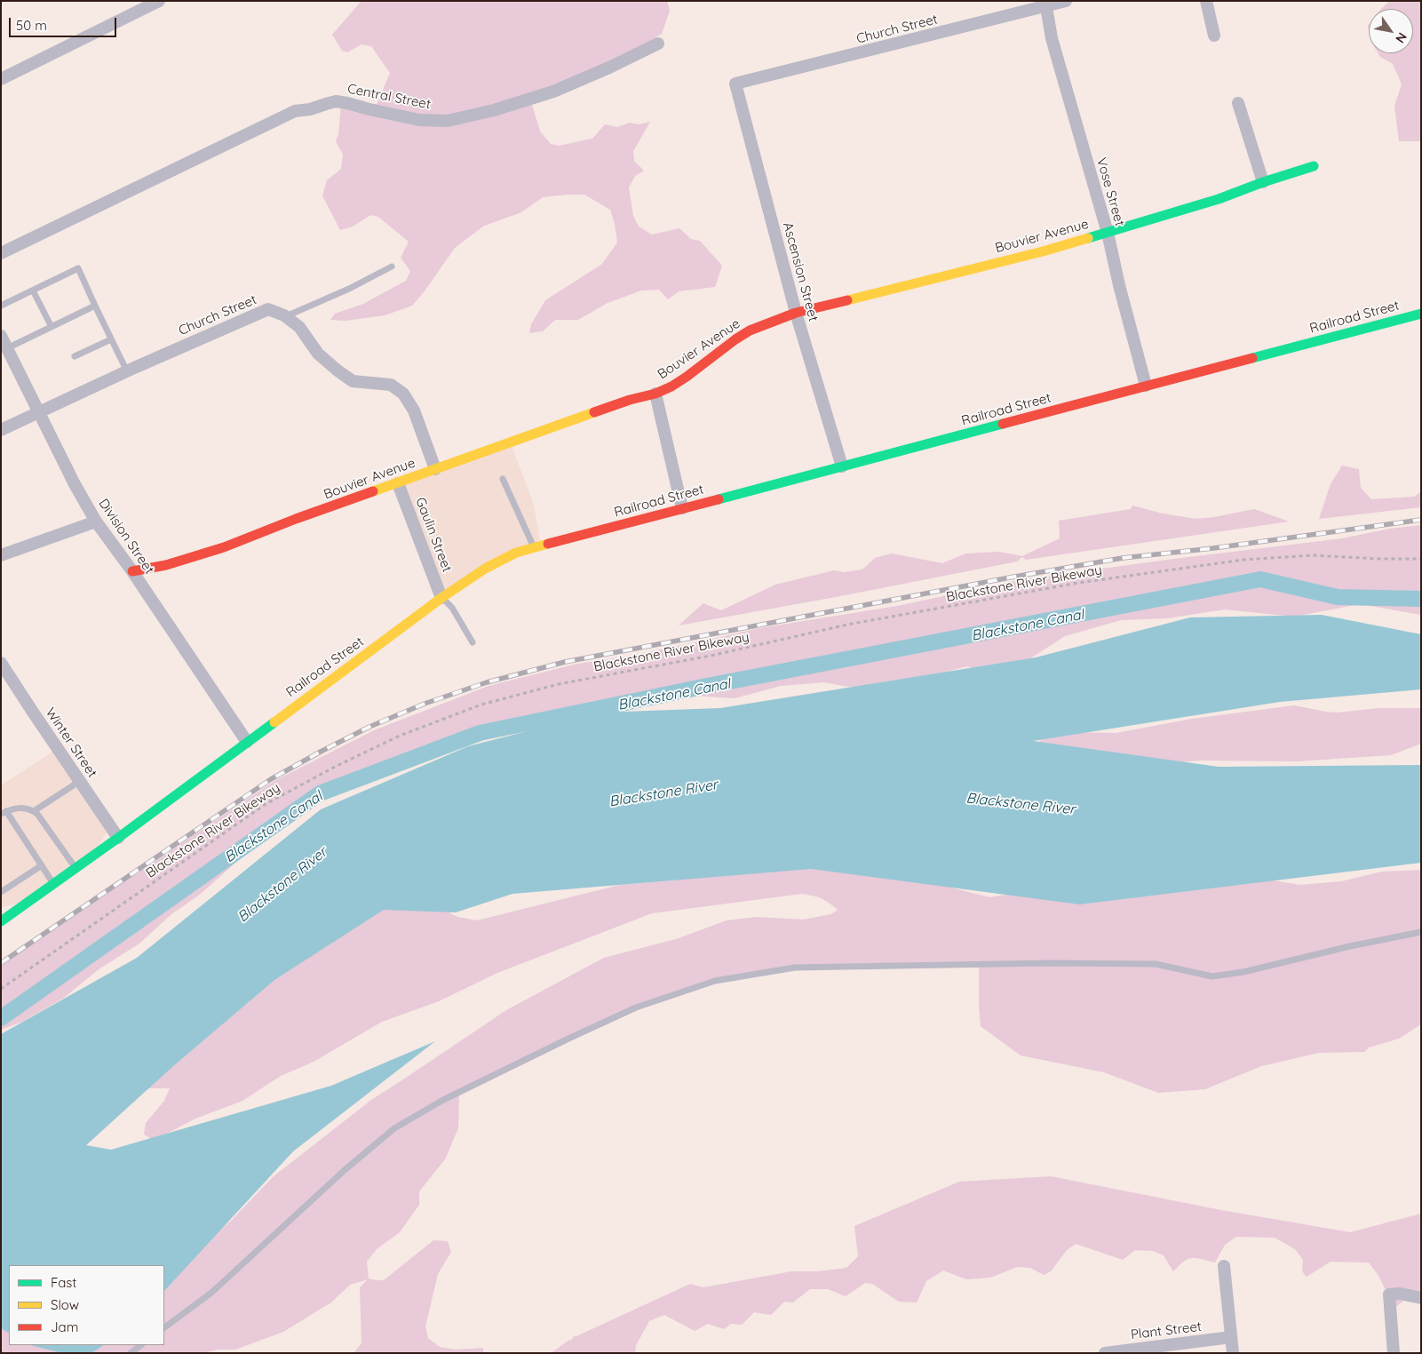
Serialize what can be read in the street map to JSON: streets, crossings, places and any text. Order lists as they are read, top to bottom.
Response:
{
  "streets": {
    "street": [
      "Church Street",
      "Central Street",
      "Vose Street",
      "Bouvier Avenue",
      "Ascension Street",
      "Railroad Street",
      "Gaulin Street",
      "Division Street",
      "Winter Street",
      "Plant Street"
    ],
    "path": ["Blackstone River Bikeway"]
  },
  "crossings": [
    ["Church Street", "Vose Street"],
    ["Church Street", "Bouvier Avenue"],
    ["Church Street", "Ascension Street"],
    ["Church Street", "Division Street"],
    ["Vose Street", "Bouvier Avenue"],
    ["Vose Street", "Railroad Street"],
    ["Bouvier Avenue", "Ascension Street"],
    ["Bouvier Avenue", "Gaulin Street"],
    ["Bouvier Avenue", "Division Street"],
    ["Ascension Street", "Railroad Street"],
    ["Railroad Street", "Gaulin Street"],
    ["Railroad Street", "Division Street"],
    ["Railroad Street", "Winter Street"]
  ],
  "water": ["Blackstone Canal", "Blackstone River"],
  "legend": ["Fast", "Slow", "Jam"],
  "scale_bar": "50 m",
  "north": "bottom right"
}
